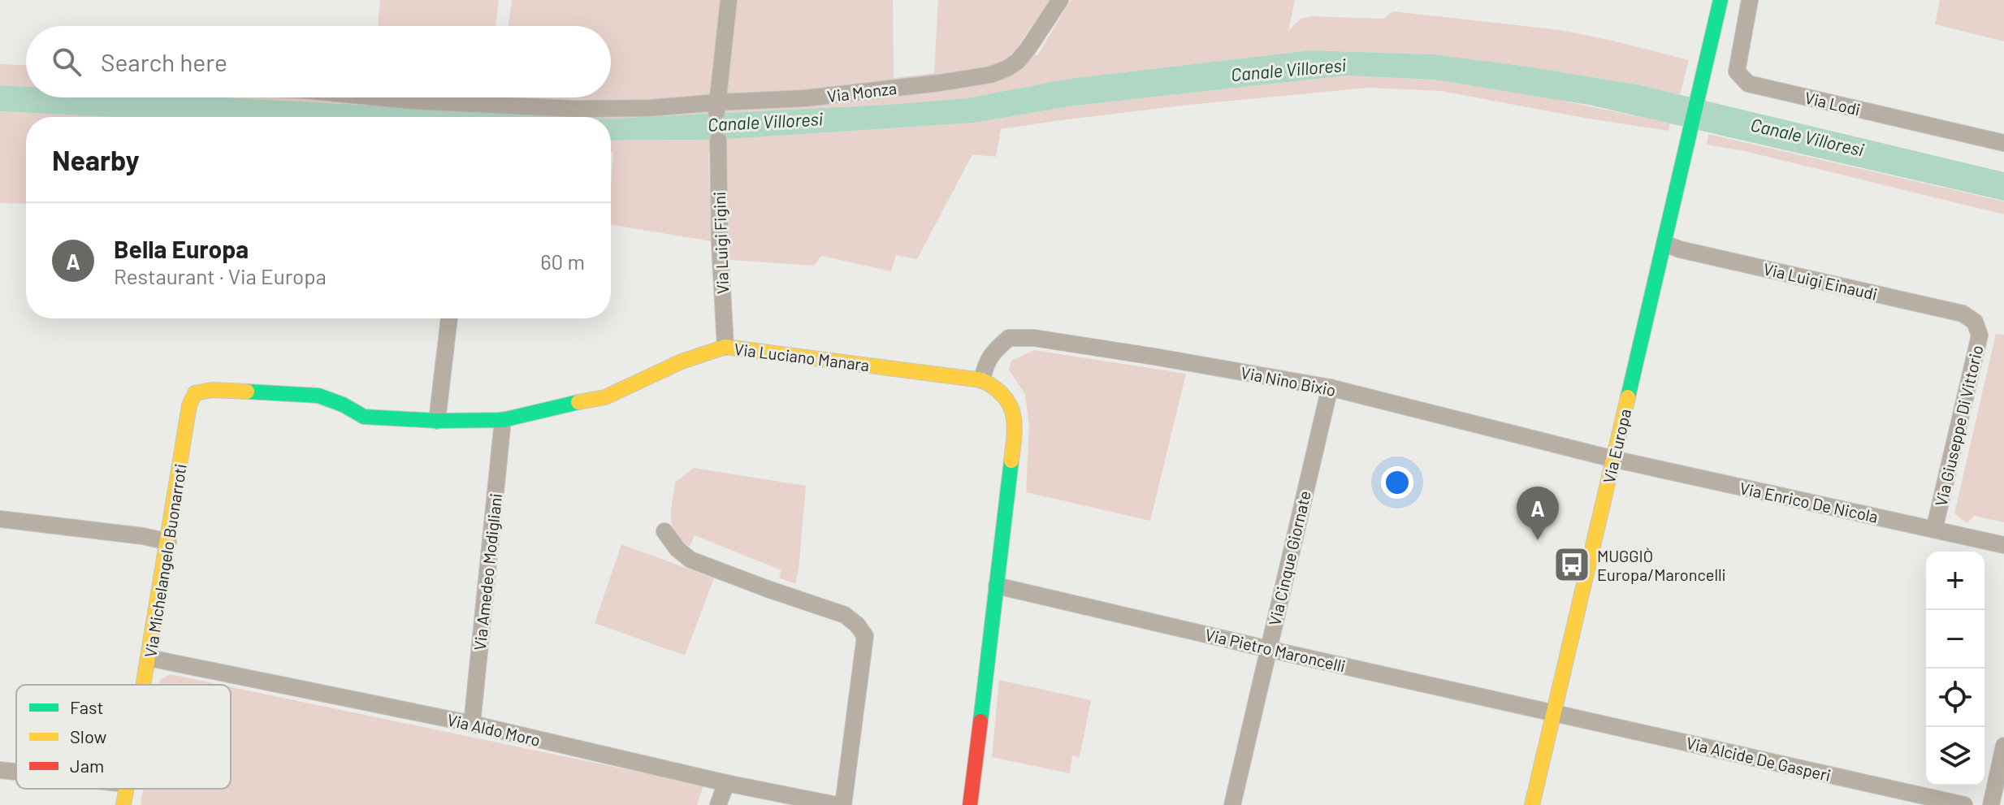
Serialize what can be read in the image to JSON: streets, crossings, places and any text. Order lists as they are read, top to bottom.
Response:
{
  "streets": {
    "street": [
      "Via Monza",
      "Via Lodi",
      "Via Luigi Figini",
      "Via Luigi Einaudi",
      "Via Luciano Manara",
      "Via Nino Bixio",
      "Via Giuseppe Di Vittorio",
      "Via Europa",
      "Via Enrico De Nicola",
      "Via Cinque Giornate",
      "Via Michelangelo Buonarroti",
      "Via Amedeo Modigliani",
      "Via Pietro Maroncelli",
      "Via Aldo Moro",
      "Via Alcide De Gasperi"
    ]
  },
  "crossings": [
    ["Via Luigi Figini", "Via Luciano Manara"],
    ["Via Luigi Einaudi", "Via Giuseppe Di Vittorio"],
    ["Via Luigi Einaudi", "Via Europa"],
    ["Via Luciano Manara", "Via Nino Bixio"],
    ["Via Luciano Manara", "Via Michelangelo Buonarroti"],
    ["Via Luciano Manara", "Via Amedeo Modigliani"],
    ["Via Luciano Manara", "Via Pietro Maroncelli"],
    ["Via Nino Bixio", "Via Europa"],
    ["Via Nino Bixio", "Via Enrico De Nicola"],
    ["Via Nino Bixio", "Via Cinque Giornate"],
    ["Via Giuseppe Di Vittorio", "Via Enrico De Nicola"],
    ["Via Europa", "Via Enrico De Nicola"],
    ["Via Europa", "Via Pietro Maroncelli"],
    ["Via Europa", "Via Alcide De Gasperi"],
    ["Via Cinque Giornate", "Via Pietro Maroncelli"],
    ["Via Michelangelo Buonarroti", "Via Aldo Moro"],
    ["Via Amedeo Modigliani", "Via Aldo Moro"],
    ["Via Pietro Maroncelli", "Via Alcide De Gasperi"]
  ],
  "water": ["Canale Villoresi"],
  "places": {
    "bus stop": ["MUGGIÒ Europa/Maroncelli"]
  },
  "legend": ["Fast", "Slow", "Jam"],
  "page": {
    "search": "Search here",
    "heading": "Nearby",
    "list": [
      {
        "mark": "A",
        "name": "Bella Europa",
        "note": "Restaurant · Via Europa",
        "value": "60 m"
      }
    ],
    "pins": "A",
    "map_buttons": ["+", "−"]
  }
}
